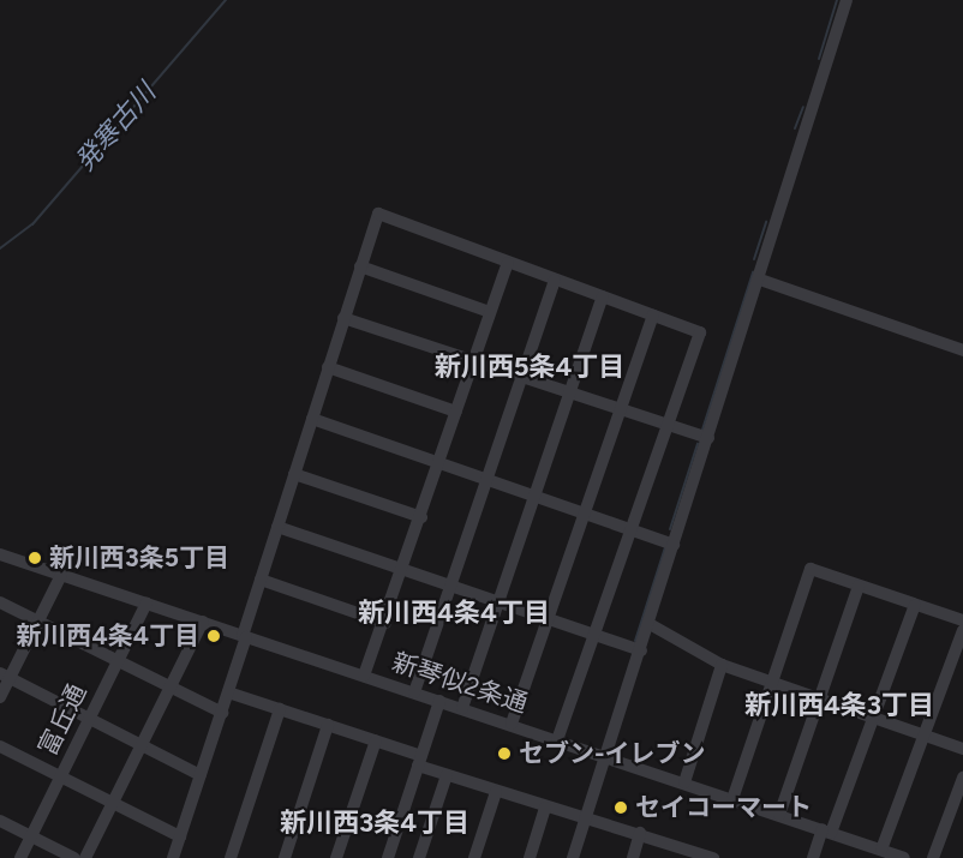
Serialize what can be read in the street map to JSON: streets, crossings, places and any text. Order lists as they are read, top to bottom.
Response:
{
  "streets": {
    "street": ["新琴似2条通", "富丘通"]
  },
  "crossings": [
    ["新琴似2条通", "富丘通"]
  ],
  "districts": [
    "新川西5条4丁目",
    "新川西4条4丁目",
    "新川西4条3丁目",
    "新川西3条4丁目"
  ],
  "water": ["発寒古川"],
  "places": [
    "新川西3条5丁目",
    "新川西4条4丁目",
    "セブン-イレブン",
    "セイコーマート"
  ]
}
